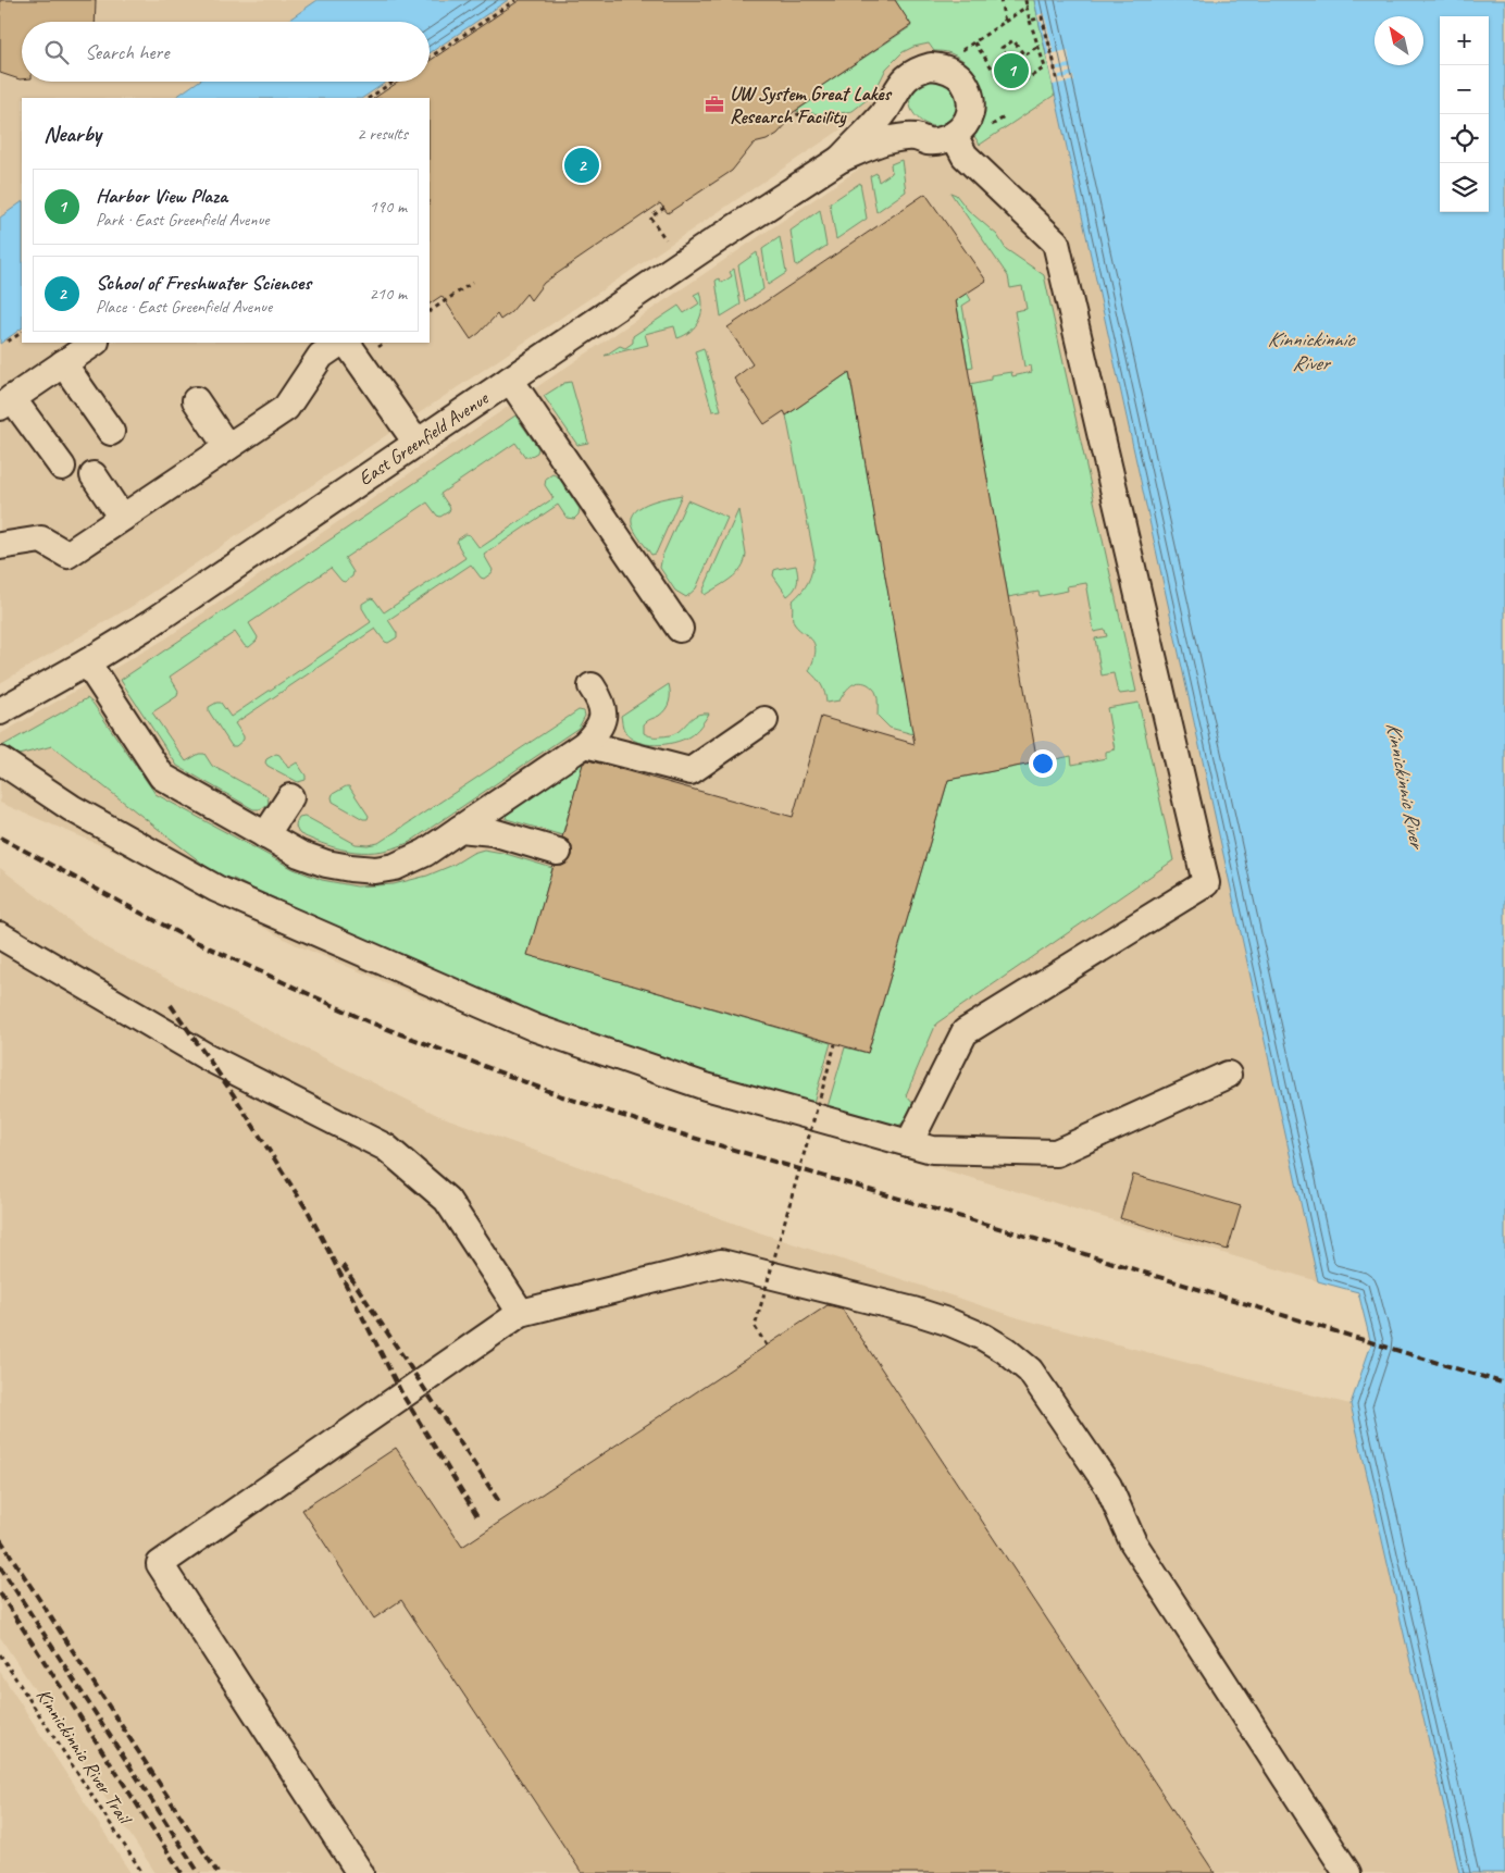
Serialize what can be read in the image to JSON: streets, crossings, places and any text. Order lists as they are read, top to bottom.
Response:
{
  "streets": {
    "street": ["East Greenfield Avenue"],
    "path": ["Kinnickinnic River Trail"]
  },
  "water": ["Kinnickinnic River"],
  "places": {
    "office": ["UW System Great Lakes Research Facility"]
  },
  "north": "top left",
  "page": {
    "map_buttons": ["+", "−"],
    "search": "Search here",
    "pins": ["1", "2"],
    "heading": ["Nearby", "2 results"],
    "list": [
      {
        "mark": "1",
        "name": "Harbor View Plaza",
        "note": "Park · East Greenfield Avenue",
        "value": "190 m"
      },
      {
        "mark": "2",
        "name": "School of Freshwater Sciences",
        "note": "Place · East Greenfield Avenue",
        "value": "210 m"
      }
    ]
  }
}
